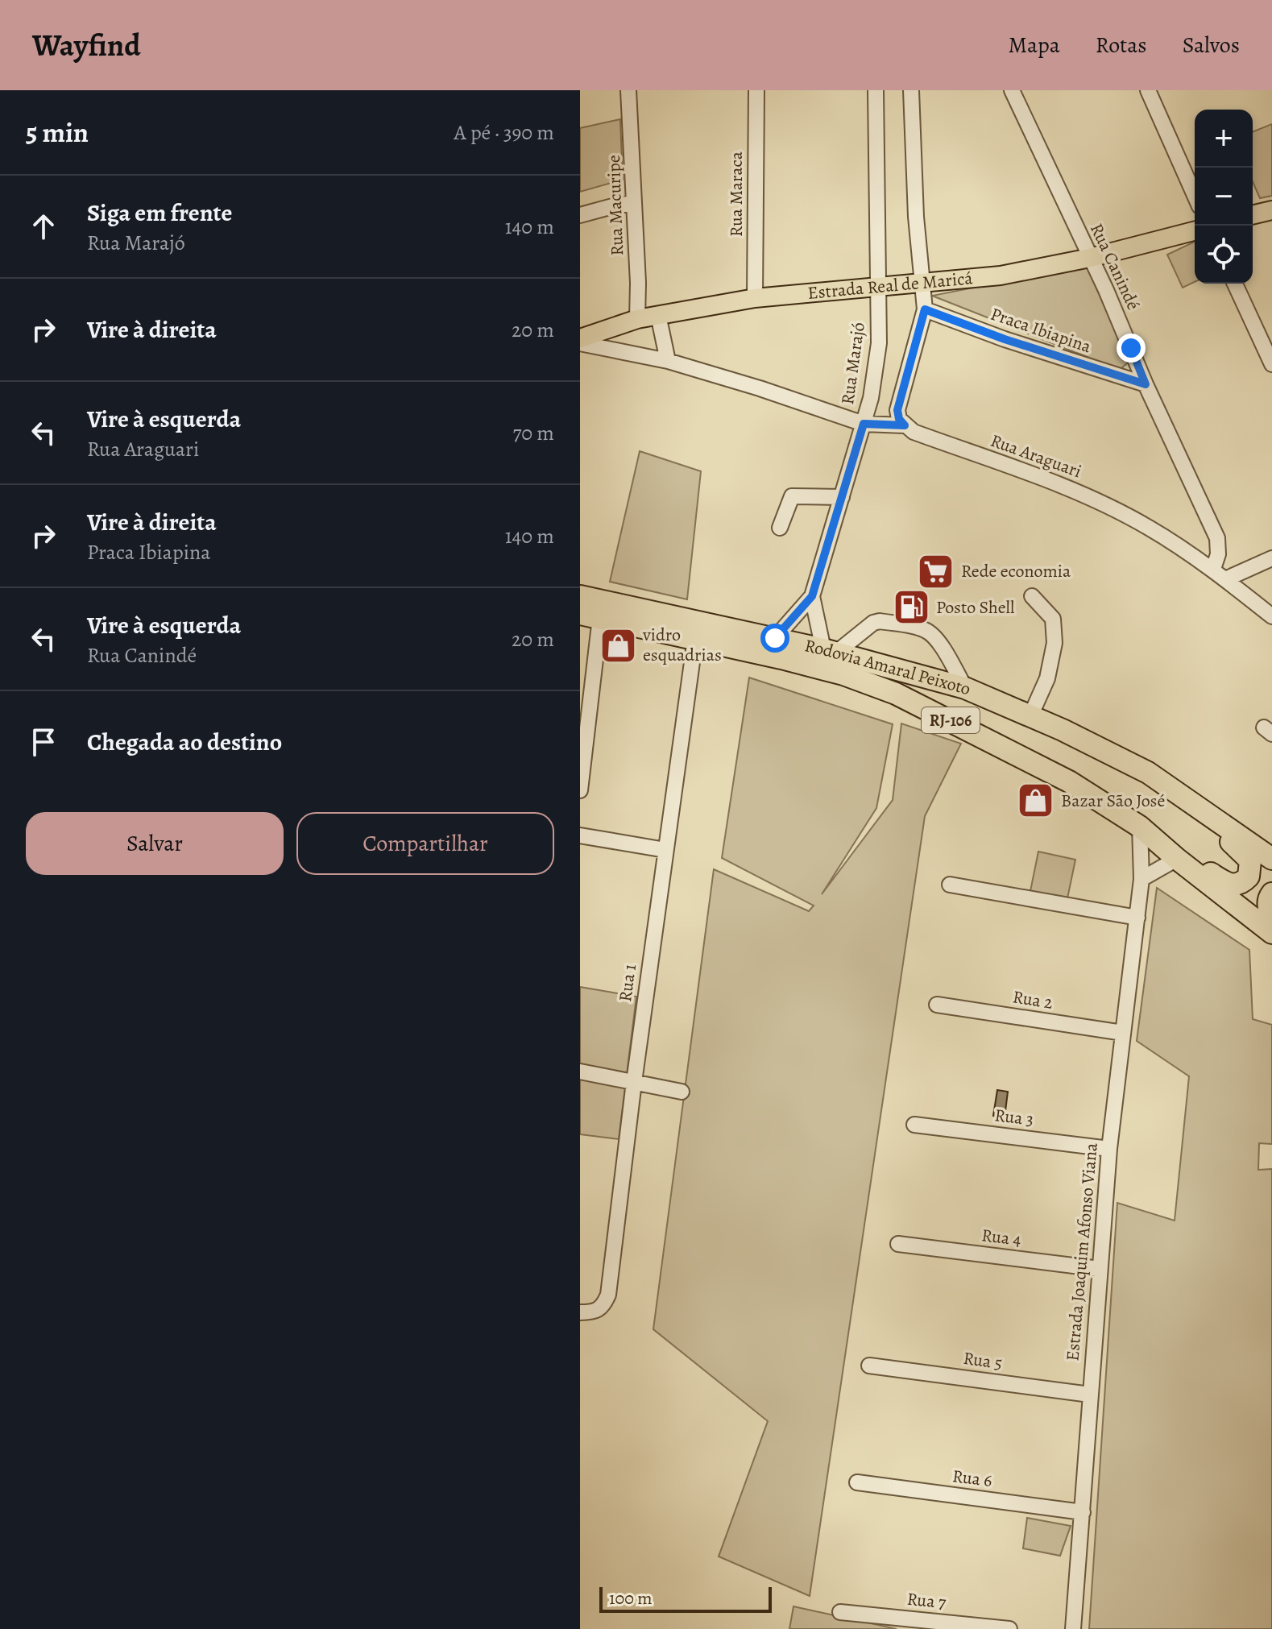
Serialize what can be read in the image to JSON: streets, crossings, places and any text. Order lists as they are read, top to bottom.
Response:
{
  "streets": {
    "highway": ["Rodovia Amaral Peixoto", "RJ-106"],
    "main road": ["Estrada Real de Maricá"],
    "street": [
      "Rua Maraca",
      "Rua Macuripe",
      "Rua Canindé",
      "Praca Ibiapina",
      "Rua Marajó",
      "Rua Araguari",
      "Rua 1",
      "Rua 2",
      "Rua 3",
      "Rua 4",
      "Estrada Joaquim Afonso Viana",
      "Rua 5",
      "Rua 6",
      "Rua 7"
    ]
  },
  "crossings": [
    ["Rua Maraca", "Estrada Real de Maricá"],
    ["Rua Macuripe", "Estrada Real de Maricá"],
    ["Rua Canindé", "Estrada Real de Maricá"],
    ["Rua Canindé", "Praca Ibiapina"],
    ["Rua Canindé", "Rua Araguari"],
    ["Estrada Real de Maricá", "Rua Marajó"],
    ["Rua Marajó", "Rodovia Amaral Peixoto"],
    ["Rodovia Amaral Peixoto", "Rua 1"],
    ["Rodovia Amaral Peixoto", "Estrada Joaquim Afonso Viana"],
    ["Rua 2", "Estrada Joaquim Afonso Viana"],
    ["Rua 3", "Estrada Joaquim Afonso Viana"],
    ["Rua 4", "Estrada Joaquim Afonso Viana"],
    ["Estrada Joaquim Afonso Viana", "Rua 5"],
    ["Estrada Joaquim Afonso Viana", "Rua 6"]
  ],
  "places": {
    "supermarket": ["Rede economia"],
    "fuel station": ["Posto Shell"],
    "shop": ["vidro esquadrias", "Bazar São José"]
  },
  "scale_bar": "100 m",
  "page": {
    "header": "Wayfind",
    "nav": ["Mapa", "Rotas", "Salvos"],
    "heading": ["5 min", "A pé · 390 m"],
    "map_buttons": ["+", "−"],
    "list": [
      ["Siga em frente", "Rua Marajó", "140 m"],
      ["Vire à direita", "20 m"],
      ["Vire à esquerda", "Rua Araguari", "70 m"],
      ["Vire à direita", "Praca Ibiapina", "140 m"],
      ["Vire à esquerda", "Rua Canindé", "20 m"],
      "Chegada ao destino"
    ],
    "buttons": ["Salvar", "Compartilhar"],
    "scale": "100 m"
  }
}
